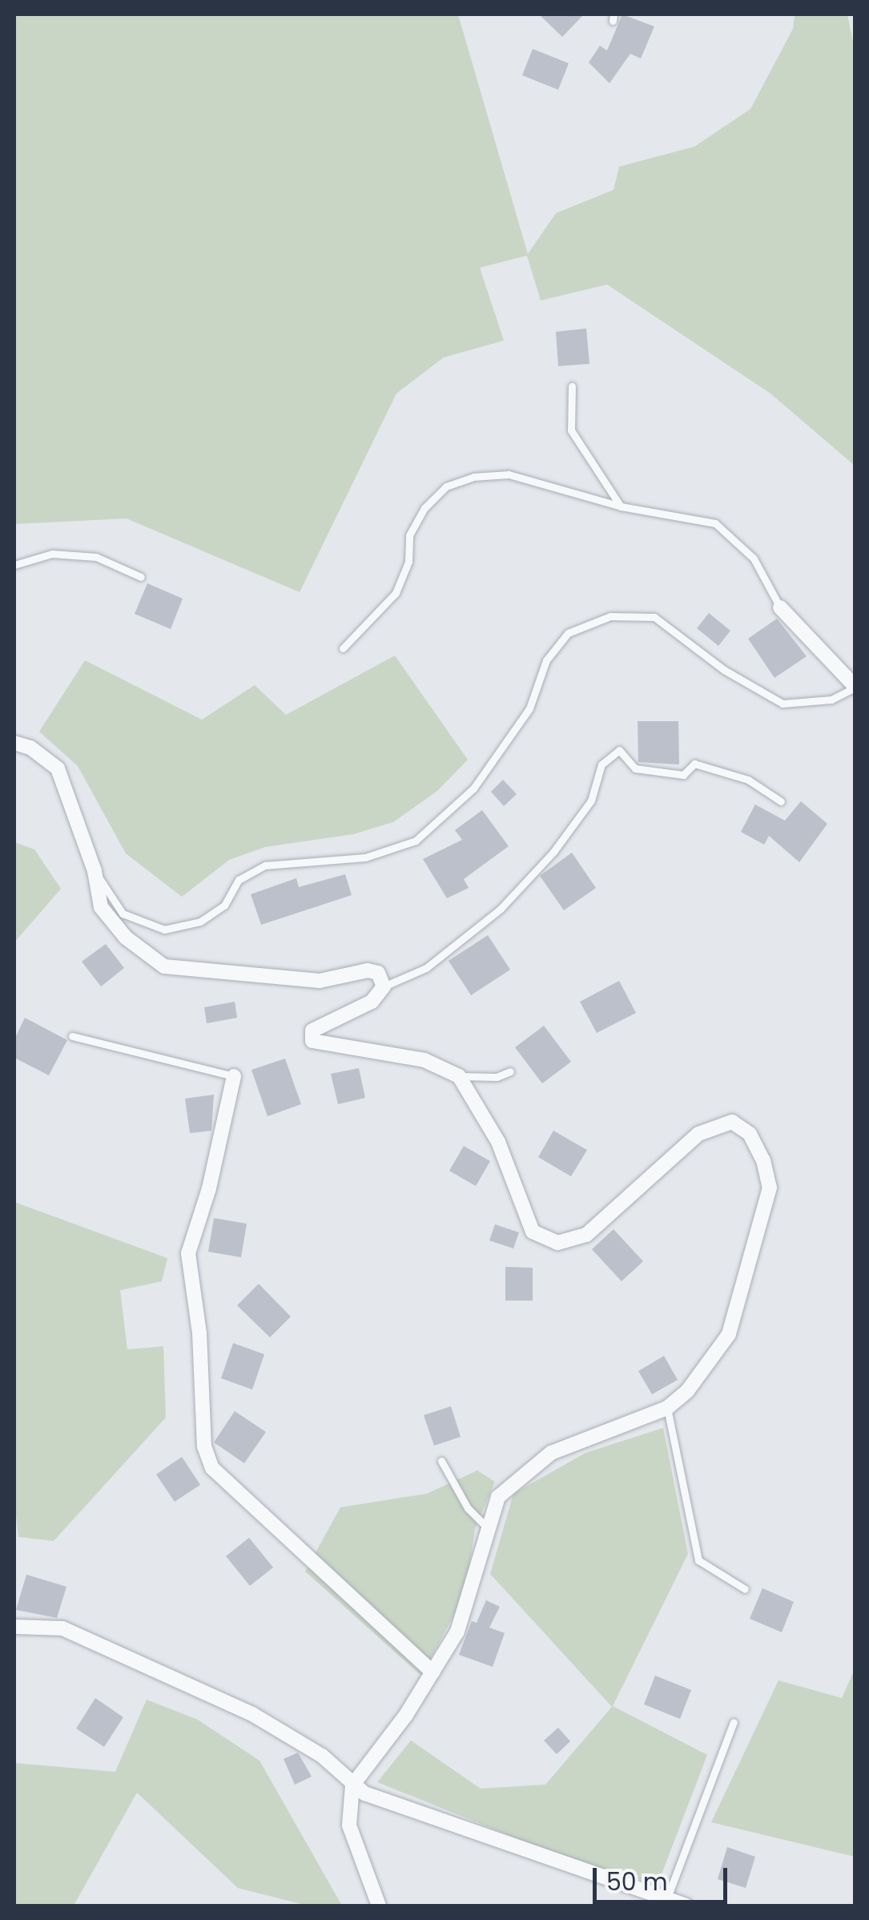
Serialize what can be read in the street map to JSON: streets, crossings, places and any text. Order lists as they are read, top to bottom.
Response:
{
  "scale_bar": "50 m"
}
